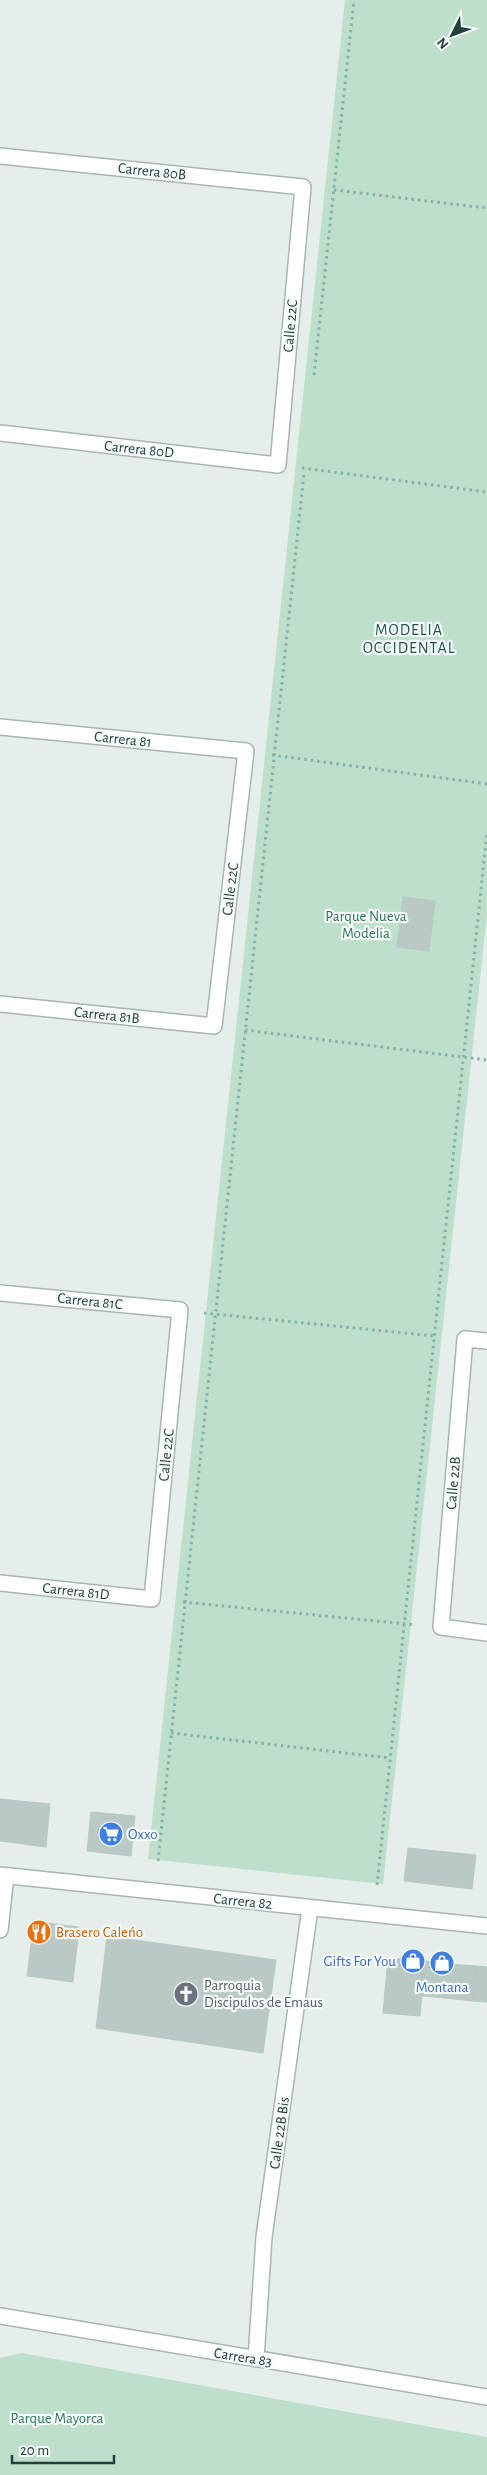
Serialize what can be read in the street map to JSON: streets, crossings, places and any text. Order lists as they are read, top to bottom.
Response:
{
  "streets": {
    "street": [
      "Carrera 80B",
      "Calle 22C",
      "Carrera 80D",
      "Carrera 81",
      "Carrera 81B",
      "Carrera 81C",
      "Calle 22B",
      "Carrera 81D",
      "Carrera 82",
      "Calle 22B Bis",
      "Carrera 83"
    ]
  },
  "crossings": [
    ["Carrera 80B", "Calle 22C"],
    ["Calle 22C", "Carrera 80D"],
    ["Calle 22C", "Carrera 81"],
    ["Calle 22C", "Carrera 81B"],
    ["Calle 22C", "Carrera 81C"],
    ["Calle 22C", "Carrera 81D"],
    ["Carrera 82", "Calle 22B Bis"],
    ["Calle 22B Bis", "Carrera 83"]
  ],
  "districts": ["MODELIA OCCIDENTAL"],
  "parks": ["Parque Nueva Modelia", "Parque Mayorca"],
  "places": {
    "supermarket": ["Oxxo"],
    "restaurant": ["Brasero Caleńo"],
    "shop": ["Gifts For You", "Montana"],
    "church": ["Parroquia Discipulos de Emaus"]
  },
  "scale_bar": "20 m",
  "north": "bottom left"
}
